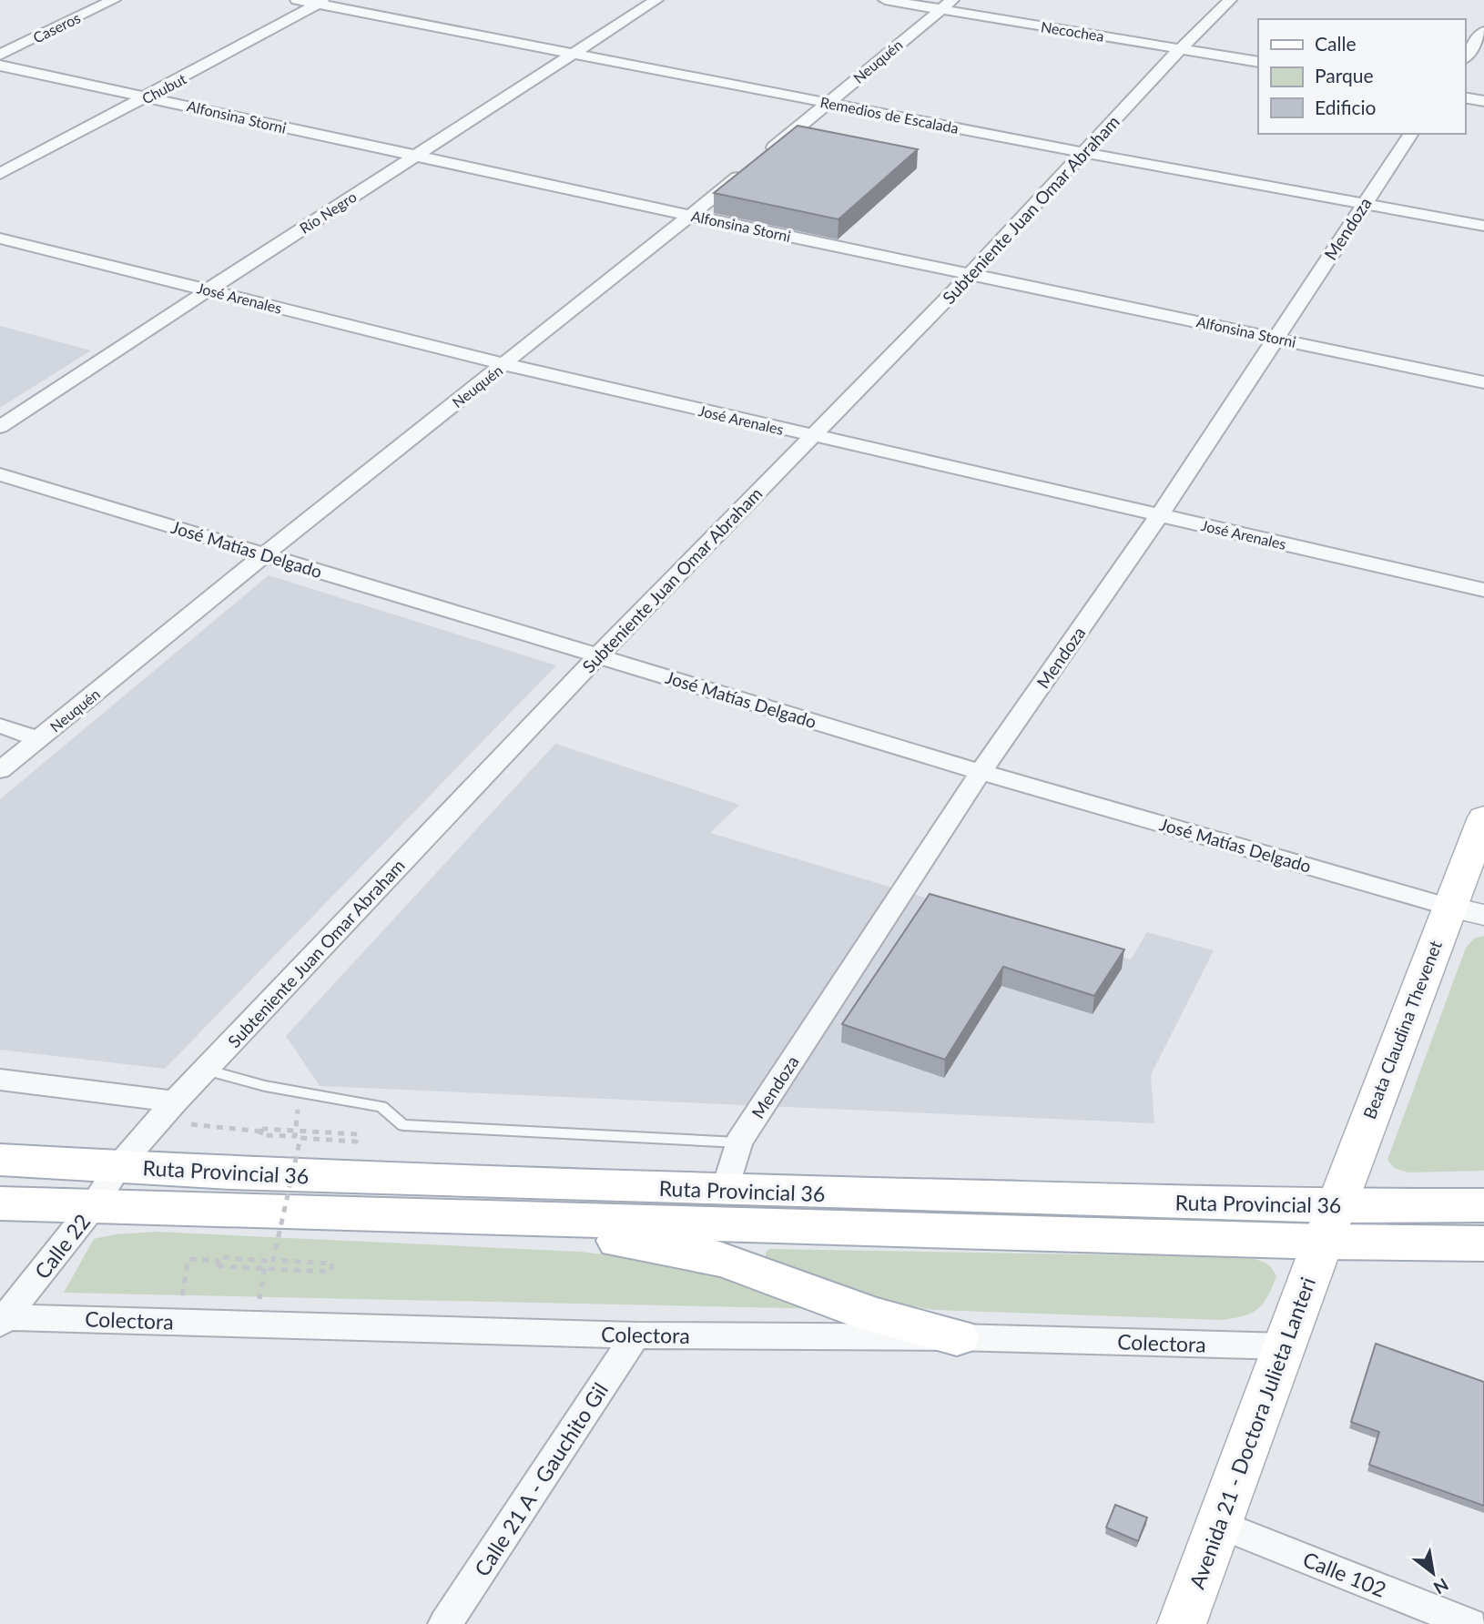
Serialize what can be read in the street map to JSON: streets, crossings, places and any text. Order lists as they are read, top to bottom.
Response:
{
  "streets": {
    "main road": ["Beata Claudina Thevenet", "Ruta Provincial 36", "Avenida 21 - Doctora Julieta Lanteri"],
    "street": [
      "Caseros",
      "Necochea",
      "Neuquén",
      "Chubut",
      "Remedios de Escalada",
      "Alfonsina Storni",
      "Subteniente Juan Omar Abraham",
      "Río Negro",
      "Mendoza",
      "José Arenales",
      "José Matías Delgado",
      "Calle 22",
      "Colectora",
      "Calle 21 A - Gauchito Gil",
      "Calle 102"
    ]
  },
  "crossings": [
    ["Necochea", "Neuquén"],
    ["Necochea", "Subteniente Juan Omar Abraham"],
    ["Neuquén", "Remedios de Escalada"],
    ["Neuquén", "Alfonsina Storni"],
    ["Neuquén", "José Arenales"],
    ["Neuquén", "José Matías Delgado"],
    ["Chubut", "Remedios de Escalada"],
    ["Chubut", "Alfonsina Storni"],
    ["Remedios de Escalada", "Subteniente Juan Omar Abraham"],
    ["Remedios de Escalada", "Río Negro"],
    ["Remedios de Escalada", "Mendoza"],
    ["Alfonsina Storni", "Subteniente Juan Omar Abraham"],
    ["Alfonsina Storni", "Río Negro"],
    ["Alfonsina Storni", "Mendoza"],
    ["Subteniente Juan Omar Abraham", "José Arenales"],
    ["Subteniente Juan Omar Abraham", "José Matías Delgado"],
    ["Subteniente Juan Omar Abraham", "Ruta Provincial 36"],
    ["Subteniente Juan Omar Abraham", "Calle 22"],
    ["Río Negro", "José Arenales"],
    ["Mendoza", "José Arenales"],
    ["Mendoza", "José Matías Delgado"],
    ["Mendoza", "Ruta Provincial 36"],
    ["José Matías Delgado", "Beata Claudina Thevenet"],
    ["Beata Claudina Thevenet", "Ruta Provincial 36"],
    ["Beata Claudina Thevenet", "Avenida 21 - Doctora Julieta Lanteri"],
    ["Ruta Provincial 36", "Calle 22"],
    ["Ruta Provincial 36", "Avenida 21 - Doctora Julieta Lanteri"],
    ["Calle 22", "Colectora"],
    ["Colectora", "Avenida 21 - Doctora Julieta Lanteri"],
    ["Colectora", "Calle 21 A - Gauchito Gil"],
    ["Avenida 21 - Doctora Julieta Lanteri", "Calle 102"]
  ],
  "legend": ["Calle", "Parque", "Edificio"],
  "north": "bottom right"
}
